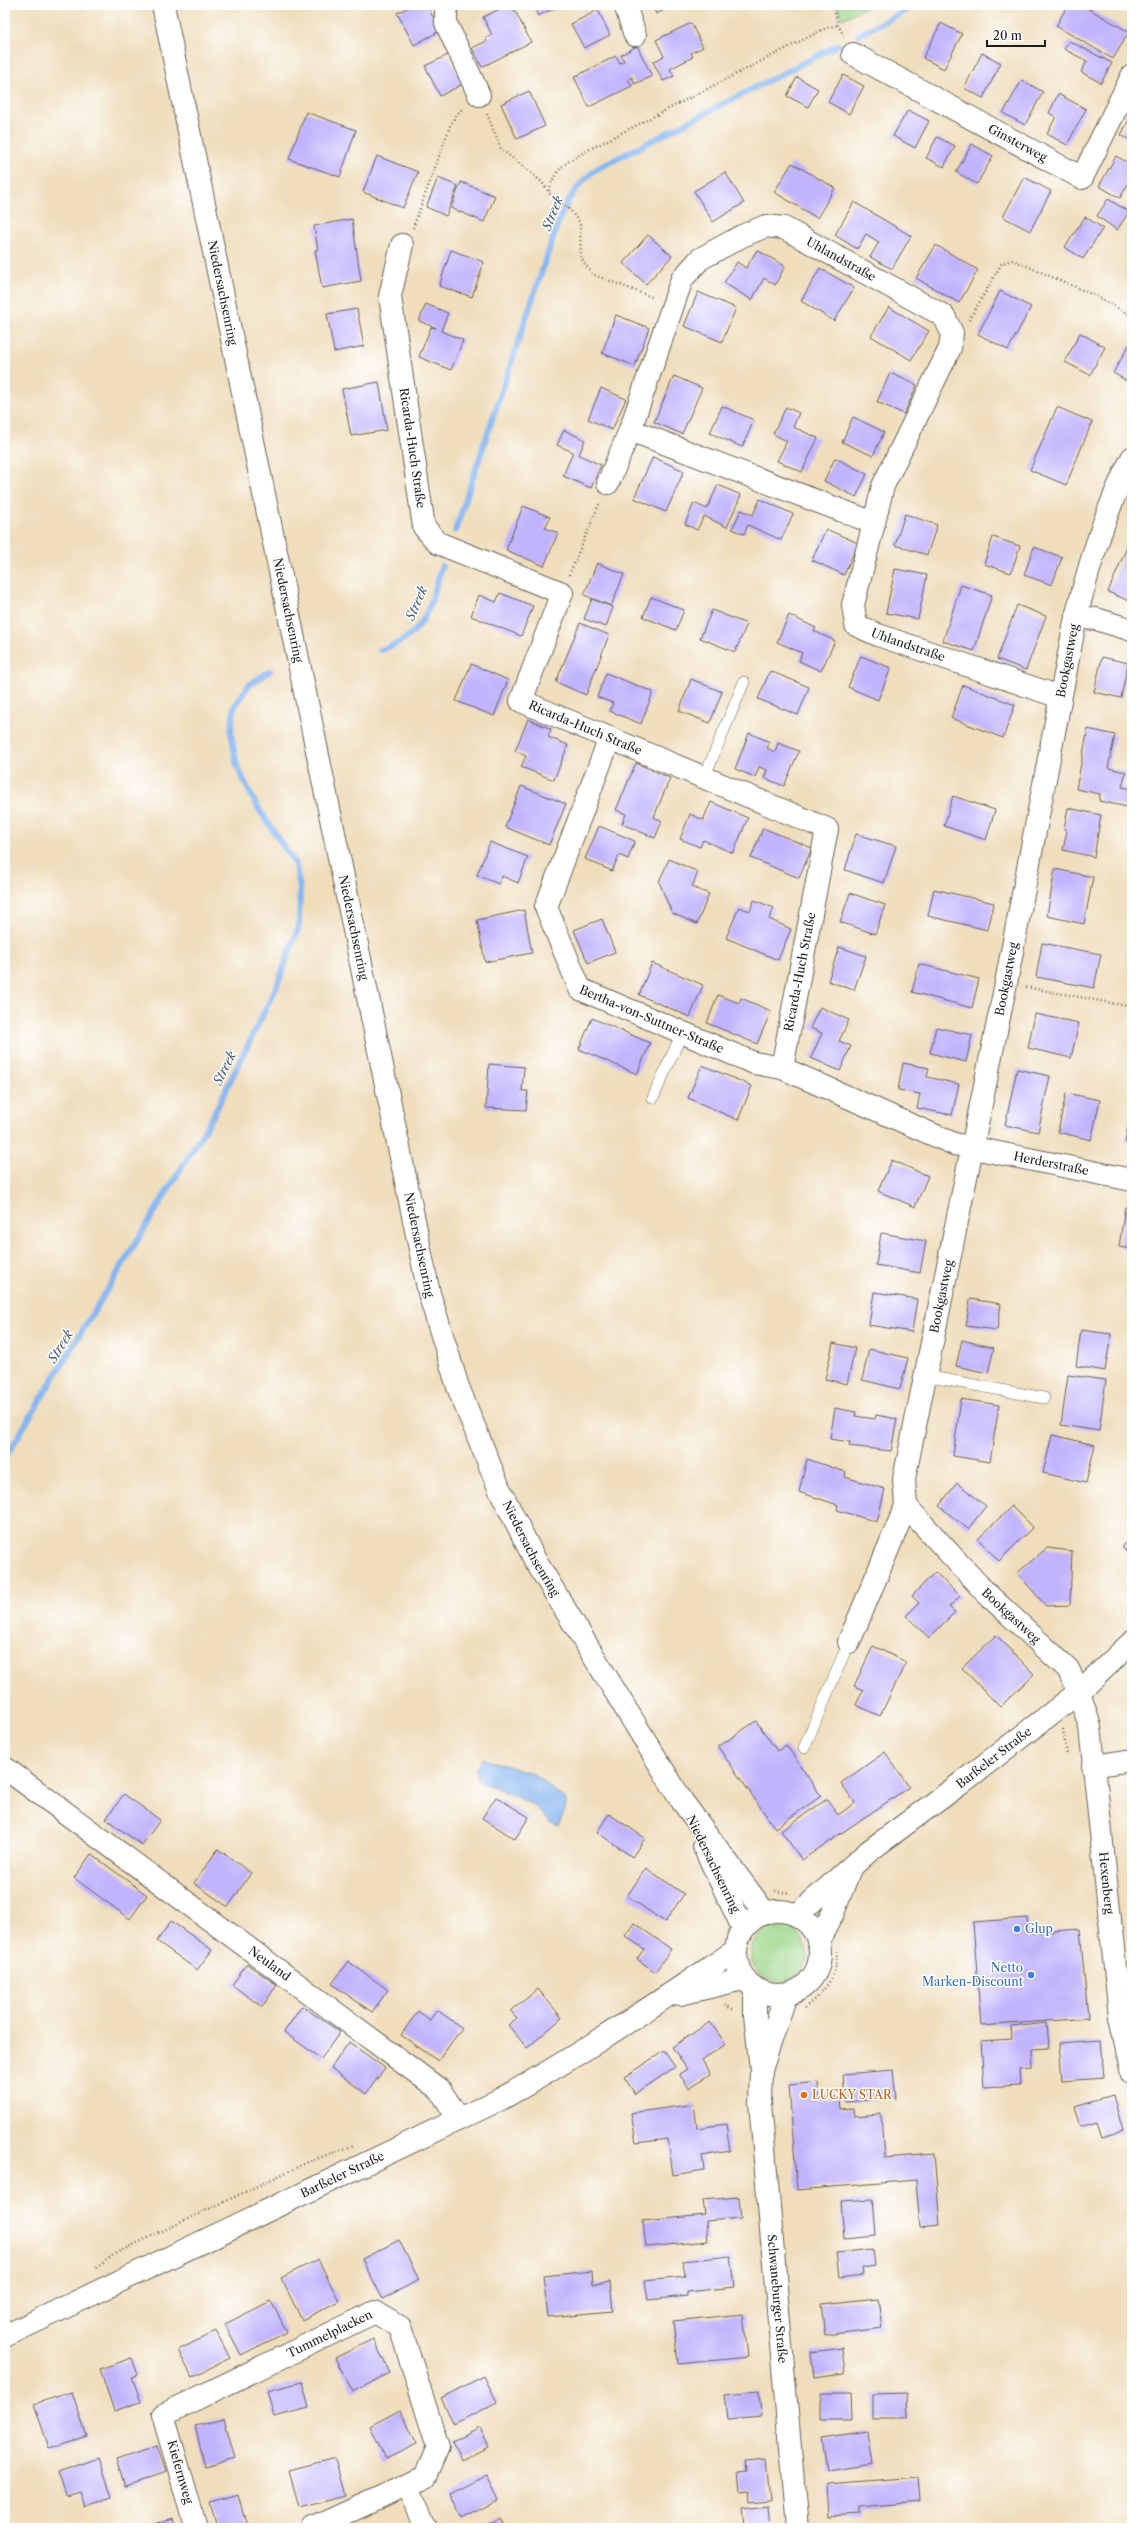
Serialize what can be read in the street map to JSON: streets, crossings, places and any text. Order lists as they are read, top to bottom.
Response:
{
  "streets": {
    "street": [
      "Ginsterweg",
      "Uhlandstraße",
      "Niedersachsenring",
      "Ricarda-Huch Straße",
      "Bookgastweg",
      "Bertha-von-Suttner-Straße",
      "Herderstraße",
      "Barßeler Straße",
      "Hexenberg",
      "Neuland",
      "Schwaneburger Straße",
      "Tummelplacken",
      "Kiefernweg"
    ]
  },
  "crossings": [
    ["Uhlandstraße", "Bookgastweg"],
    ["Niedersachsenring", "Barßeler Straße"],
    ["Niedersachsenring", "Schwaneburger Straße"],
    ["Ricarda-Huch Straße", "Bertha-von-Suttner-Straße"],
    ["Bookgastweg", "Bertha-von-Suttner-Straße"],
    ["Bookgastweg", "Herderstraße"],
    ["Bookgastweg", "Barßeler Straße"],
    ["Bookgastweg", "Hexenberg"],
    ["Bertha-von-Suttner-Straße", "Herderstraße"],
    ["Barßeler Straße", "Hexenberg"],
    ["Barßeler Straße", "Neuland"],
    ["Barßeler Straße", "Schwaneburger Straße"],
    ["Tummelplacken", "Kiefernweg"]
  ],
  "water": ["Streek"],
  "places": ["Glup", "Netto Marken-Discount", "LUCKY STAR"],
  "scale_bar": "20 m"
}
